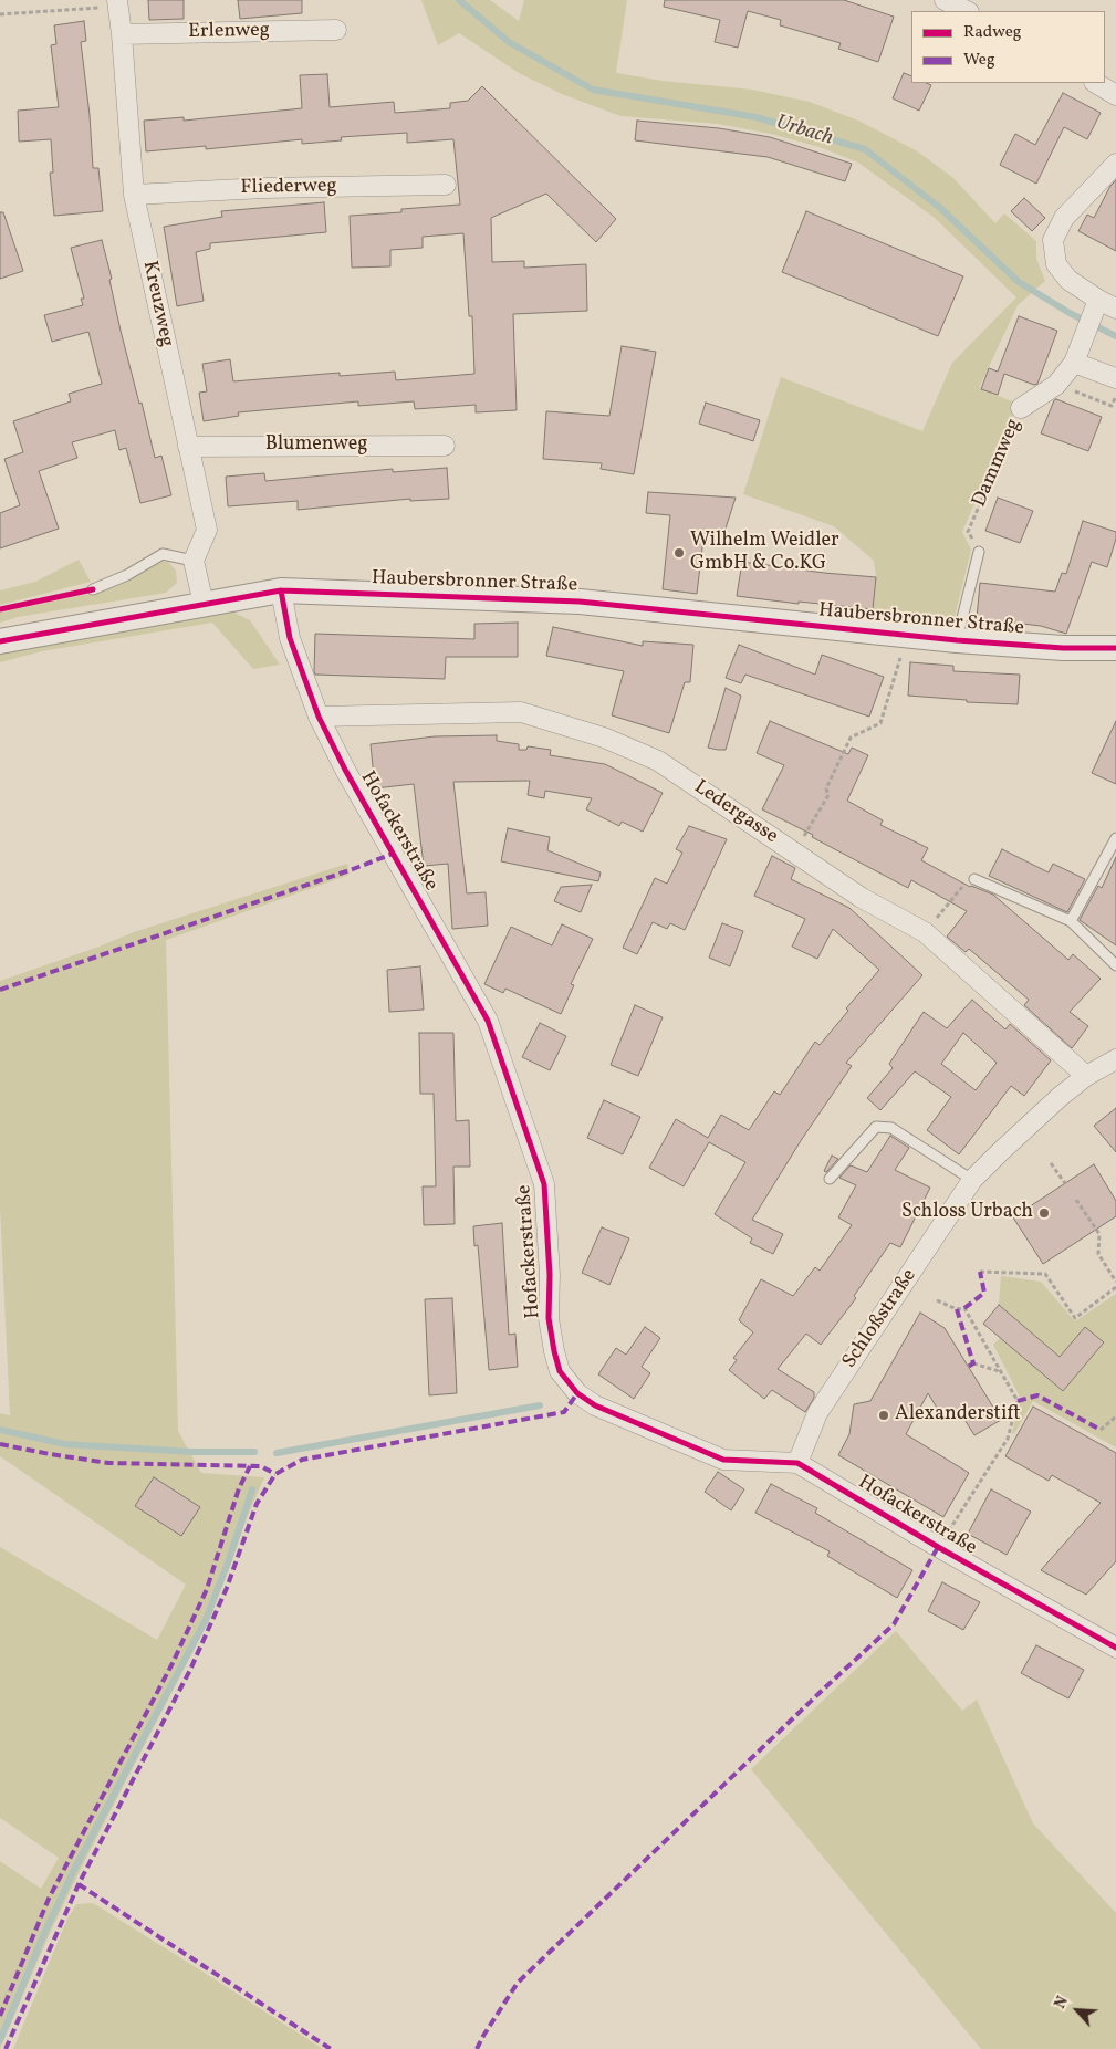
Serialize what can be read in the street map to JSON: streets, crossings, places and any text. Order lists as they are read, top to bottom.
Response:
{
  "streets": {
    "street": [
      "Erlenweg",
      "Fliederweg",
      "Kreuzweg",
      "Blumenweg",
      "Dammweg",
      "Haubersbronner Straße",
      "Ledergasse",
      "Hofackerstraße",
      "Schloßstraße"
    ]
  },
  "crossings": [
    ["Erlenweg", "Kreuzweg"],
    ["Fliederweg", "Kreuzweg"],
    ["Kreuzweg", "Blumenweg"],
    ["Dammweg", "Haubersbronner Straße"],
    ["Haubersbronner Straße", "Hofackerstraße"],
    ["Ledergasse", "Hofackerstraße"],
    ["Ledergasse", "Schloßstraße"],
    ["Hofackerstraße", "Schloßstraße"]
  ],
  "water": ["Urbach"],
  "places": ["Wilhelm Weidler GmbH & Co.KG", "Schloss Urbach", "Alexanderstift"],
  "legend": ["Radweg", "Weg"],
  "north": "top left"
}
